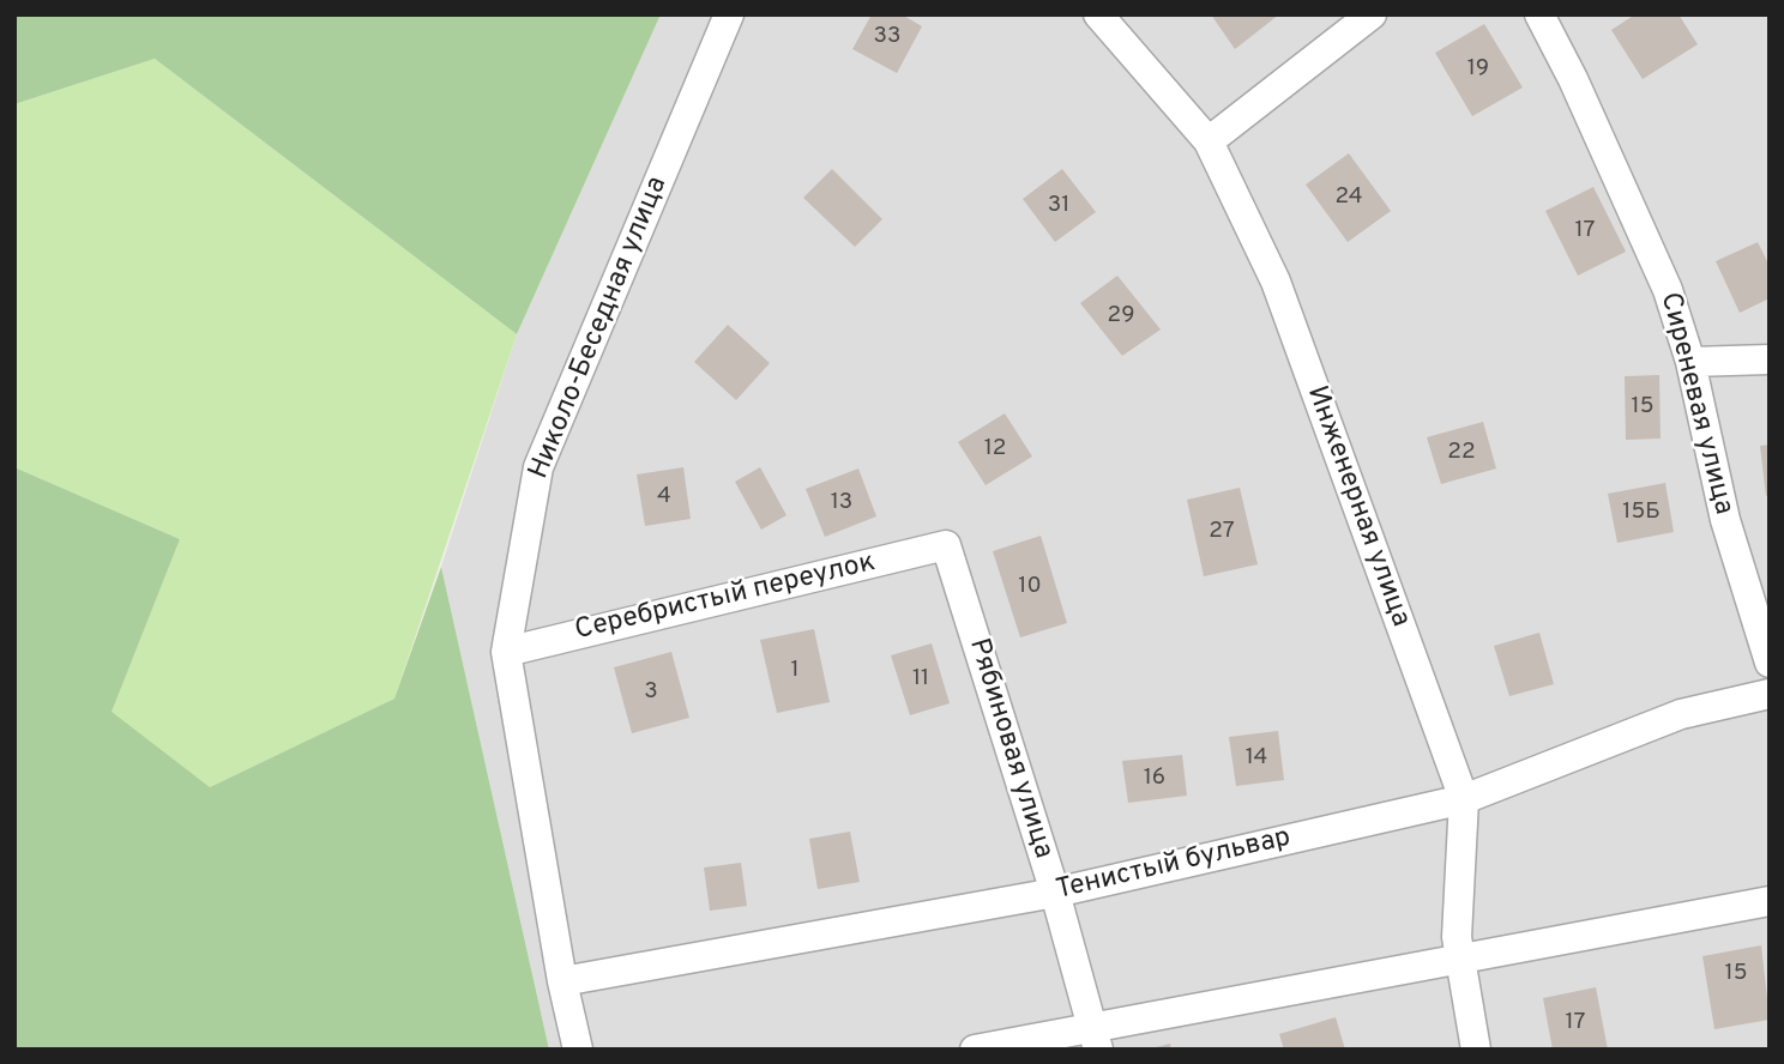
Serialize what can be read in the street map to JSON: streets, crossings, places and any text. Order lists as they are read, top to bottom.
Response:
{
  "streets": {
    "street": [
      "Николо-Беседная улица",
      "Сиреневая улица",
      "Инженерная улица",
      "Серебристый переулок",
      "Рябиновая улица",
      "Тенистый бульвар"
    ]
  },
  "crossings": [
    ["Николо-Беседная улица", "Серебристый переулок"],
    ["Николо-Беседная улица", "Тенистый бульвар"],
    ["Инженерная улица", "Тенистый бульвар"],
    ["Серебристый переулок", "Рябиновая улица"],
    ["Рябиновая улица", "Тенистый бульвар"]
  ],
  "house_numbers": [
    "33",
    "19",
    "24",
    "31",
    "17",
    "29",
    "15",
    "12",
    "22",
    "4",
    "13",
    "15Б",
    "27",
    "10",
    "1",
    "11",
    "3",
    "14",
    "16",
    "15",
    "17"
  ]
}
